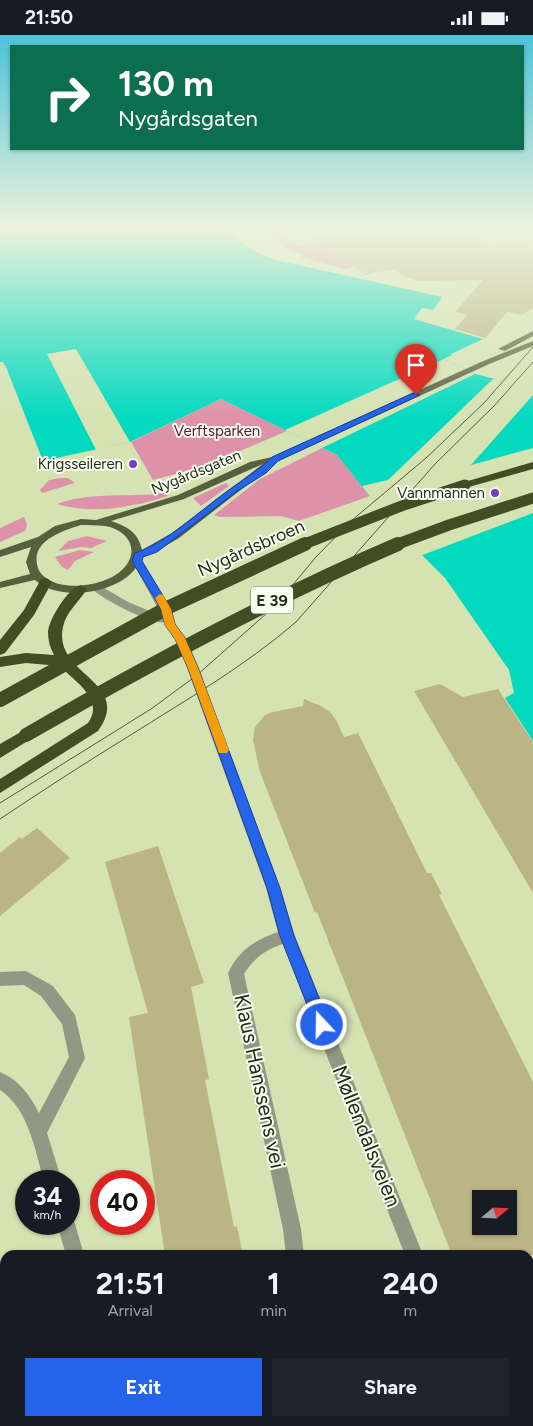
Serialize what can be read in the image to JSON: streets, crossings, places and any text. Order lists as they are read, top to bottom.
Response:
{
  "streets": {
    "highway": ["Nygårdsbroen", "E 39"],
    "main road": ["Nygårdsgaten"],
    "street": ["Klaus Hanssens vei", "Møllendalsveien"]
  },
  "crossings": [
    ["Nygårdsgaten", "Møllendalsveien"],
    ["Klaus Hanssens vei", "Møllendalsveien"]
  ],
  "parks": ["Verftsparken"],
  "places": ["Krigsseileren", "Vannmannen"],
  "north": "right",
  "page": {
    "status": "21:50",
    "turn": ["130 m", "Nygårdsgaten"],
    "speed": "34 km/h",
    "limit": "40",
    "eta": [
      "21:51",
      "Arrival",
      "1",
      "min",
      "240",
      "m"
    ],
    "buttons": ["Exit", "Share"]
  }
}
